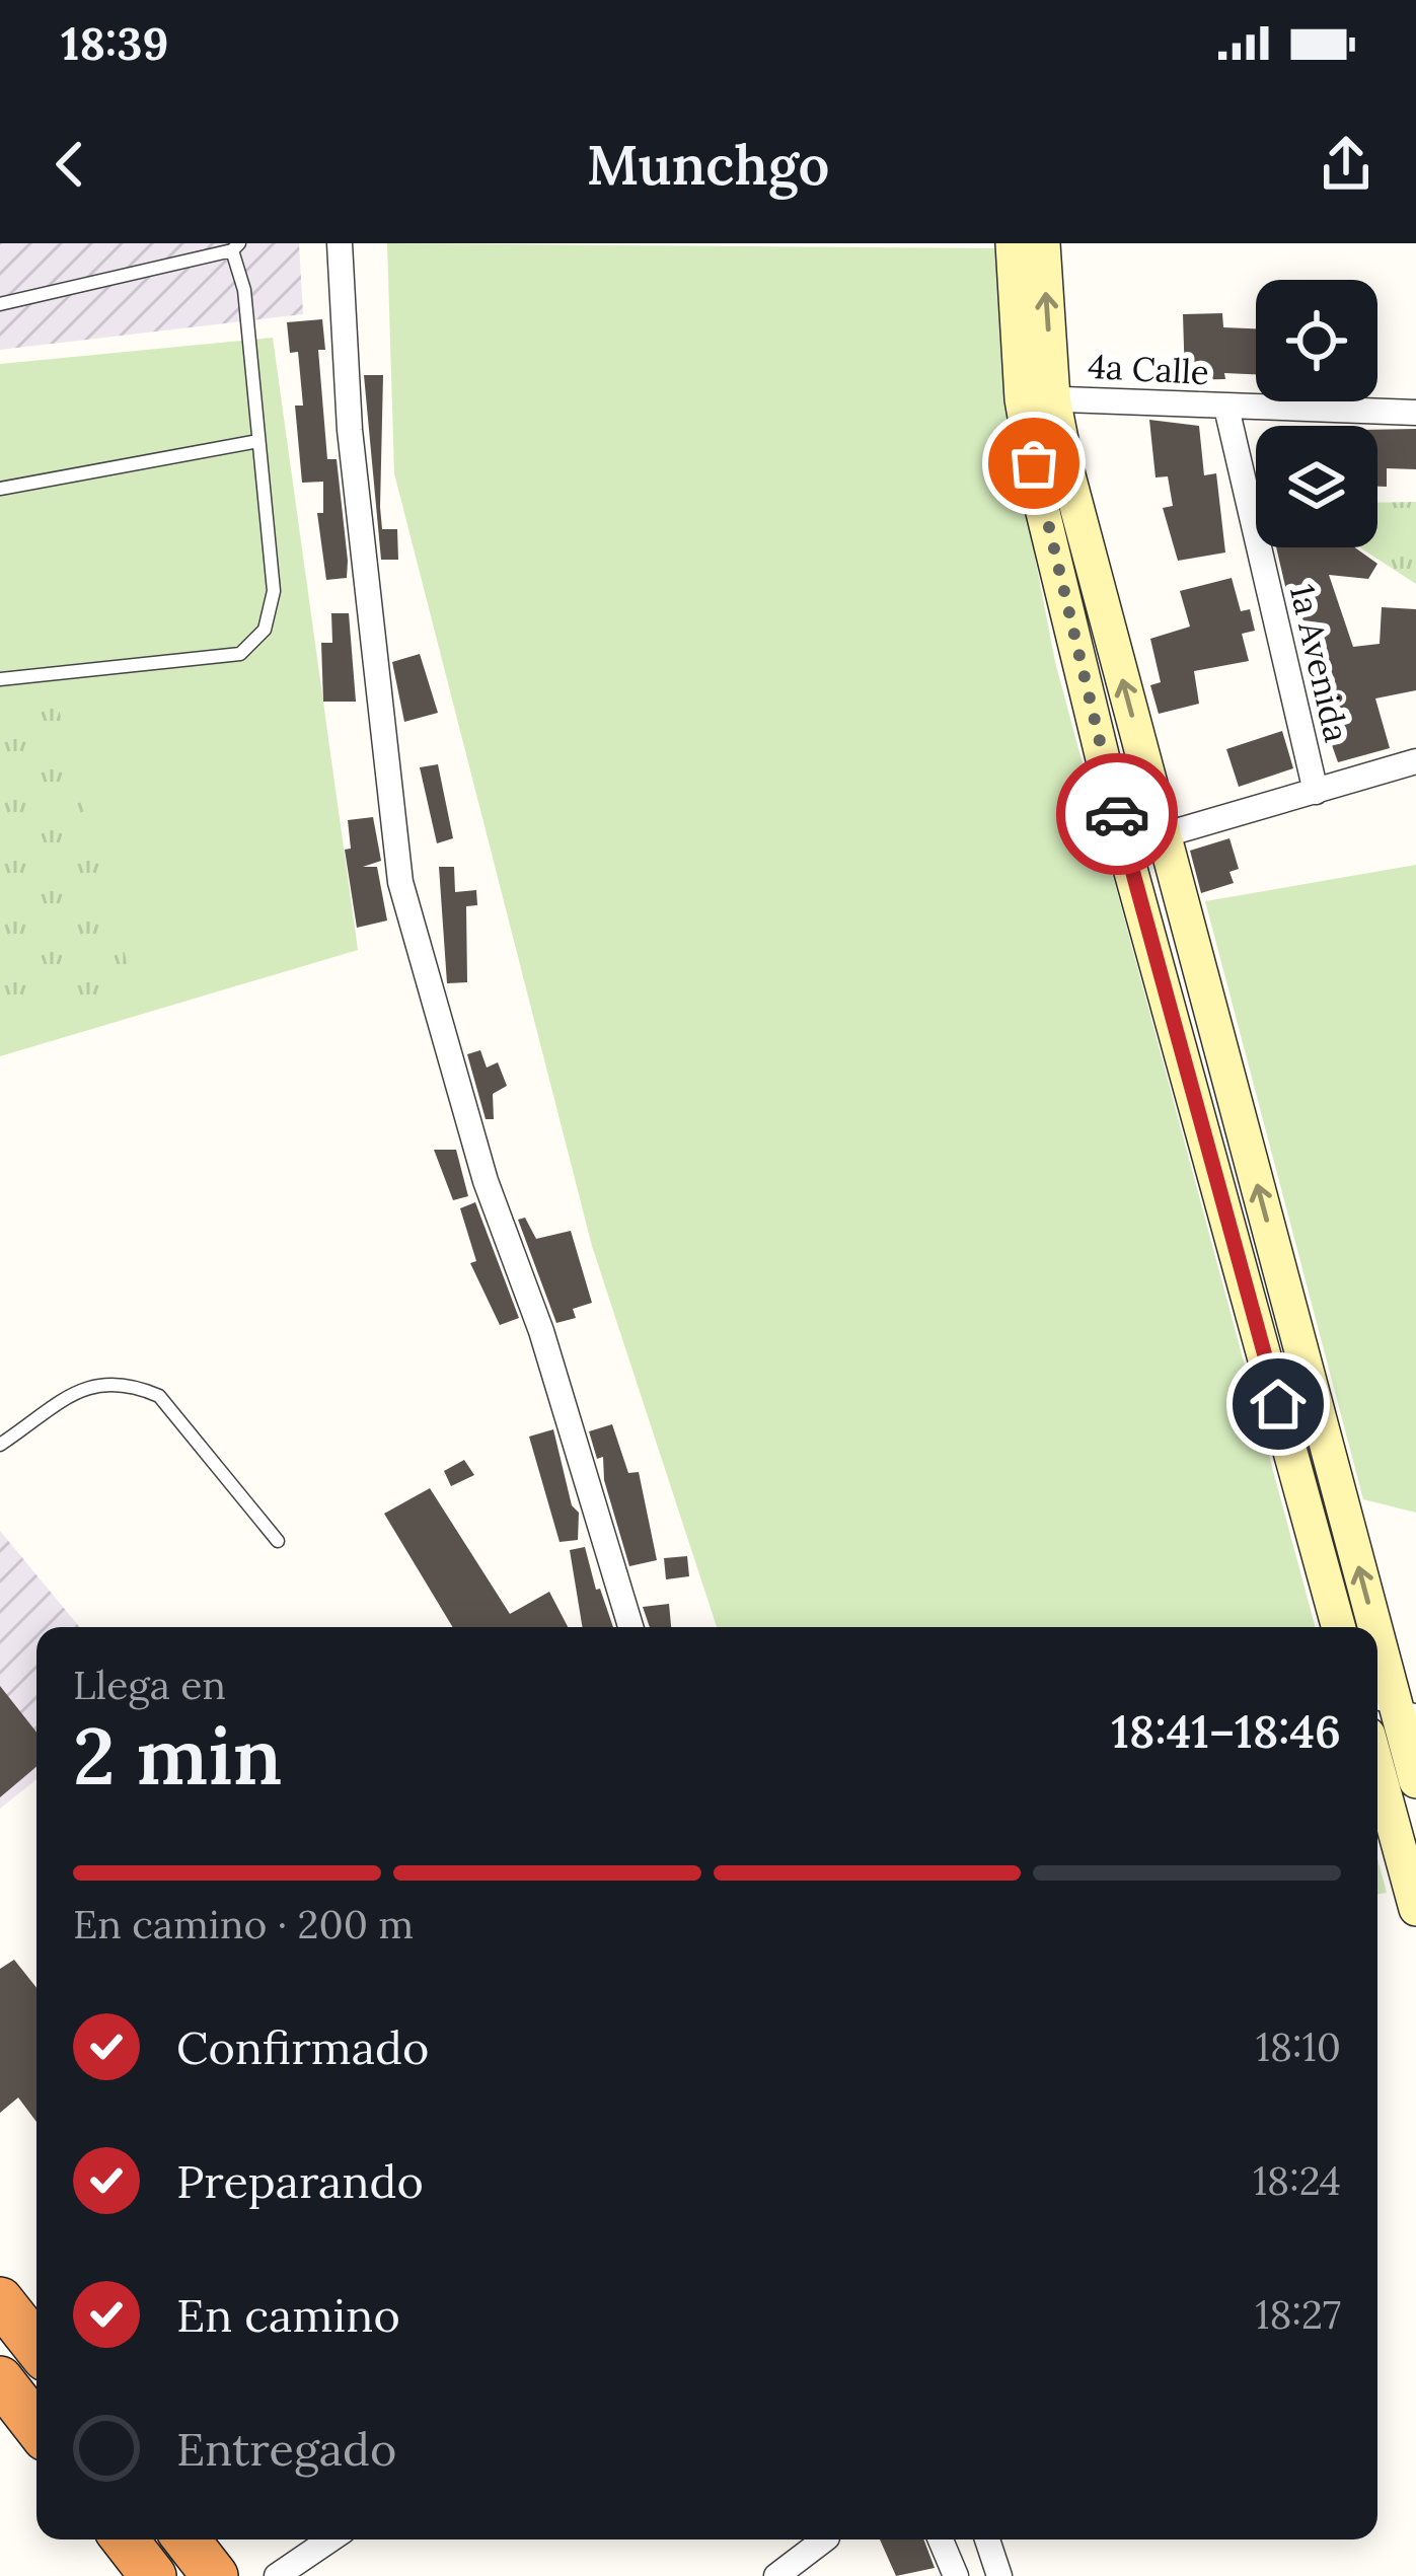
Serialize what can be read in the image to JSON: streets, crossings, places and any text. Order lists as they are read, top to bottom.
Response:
{
  "streets": {
    "street": ["4a Calle", "1a Avenida"]
  },
  "crossings": [
    ["4a Calle", "1a Avenida"]
  ],
  "page": {
    "status": "18:39",
    "header": "Munchgo",
    "heading": ["2 min", "Llega en", "18:41–18:46"],
    "bar": "En camino · 200 m",
    "list": [
      ["Confirmado", "18:10"],
      ["Preparando", "18:24"],
      ["En camino", "18:27"],
      "Entregado"
    ]
  }
}
